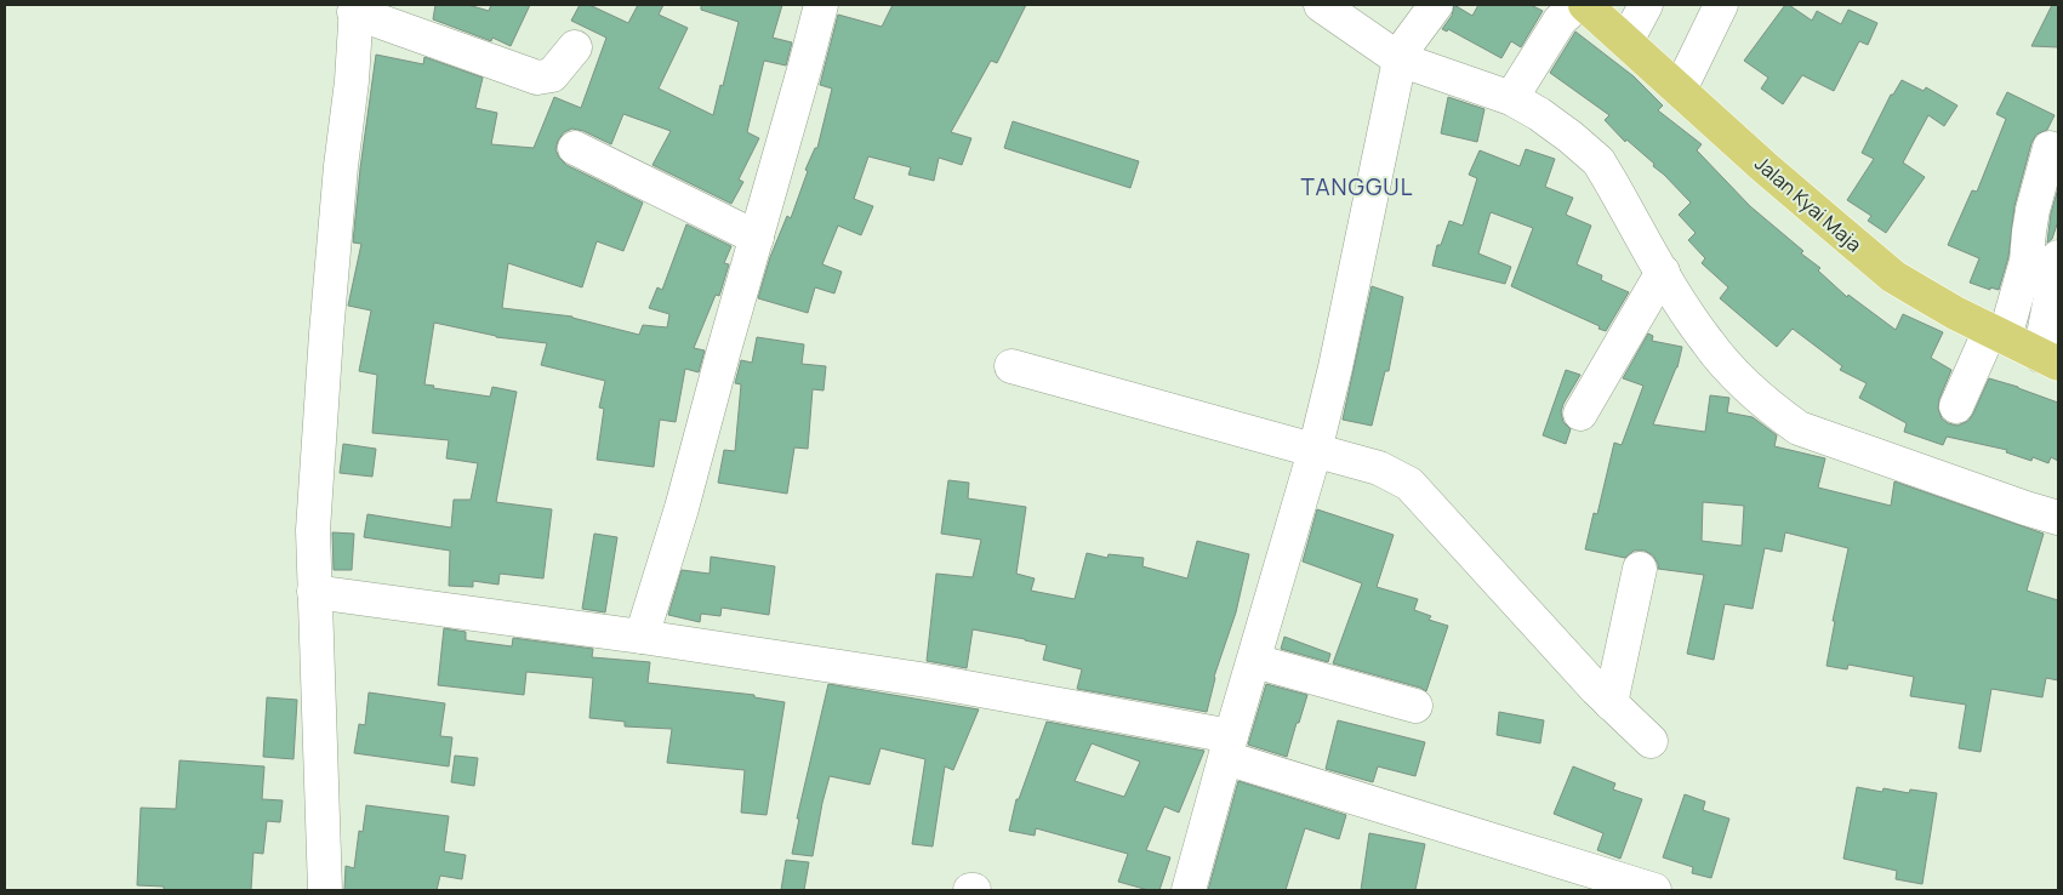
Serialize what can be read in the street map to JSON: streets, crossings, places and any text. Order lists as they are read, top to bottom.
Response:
{
  "streets": {
    "main road": ["Jalan Kyai Maja"]
  },
  "districts": ["TANGGUL"]
}
